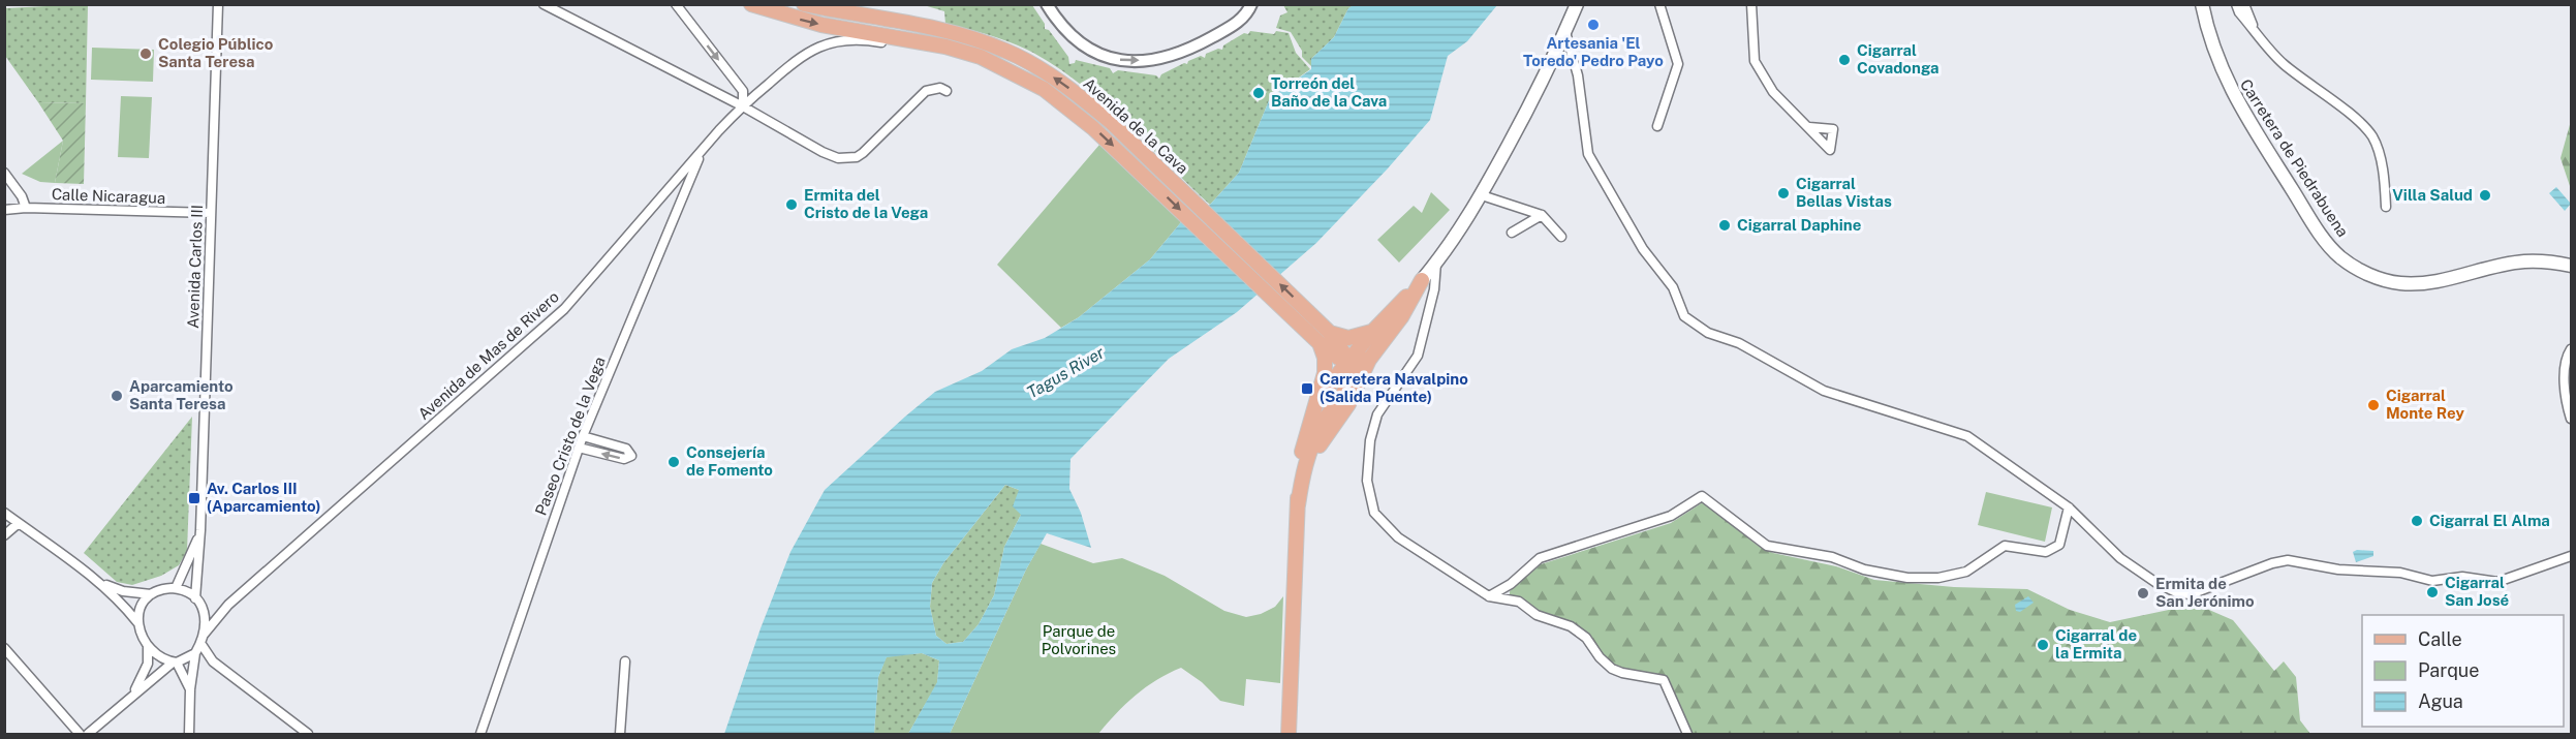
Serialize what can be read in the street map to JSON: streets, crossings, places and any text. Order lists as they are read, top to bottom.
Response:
{
  "streets": {
    "main road": ["Avenida de la Cava", "Carretera de Piedrabuena"],
    "street": [
      "Calle Nicaragua",
      "Avenida Carlos III",
      "Avenida de Mas de Rivero",
      "Paseo Cristo de la Vega"
    ]
  },
  "crossings": [
    ["Avenida de la Cava", "Avenida de Mas de Rivero"],
    ["Calle Nicaragua", "Avenida Carlos III"],
    ["Avenida Carlos III", "Avenida de Mas de Rivero"],
    ["Avenida de Mas de Rivero", "Paseo Cristo de la Vega"]
  ],
  "water": ["Tagus River"],
  "parks": ["Parque de Polvorines"],
  "places": {
    "other": [
      "Artesania 'El Toredo' Pedro Payo",
      "Colegio Público Santa Teresa",
      "Cigarral Covadonga",
      "Torreón del Baño de la Cava",
      "Cigarral Bellas Vistas",
      "Villa Salud",
      "Ermita del Cristo de la Vega",
      "Cigarral Daphine",
      "Aparcamiento Santa Teresa",
      "Cigarral Monte Rey",
      "Consejería de Fomento",
      "Cigarral El Alma",
      "Cigarral San José",
      "Ermita de San Jerónimo",
      "Cigarral de la Ermita"
    ],
    "transit": ["Carretera Navalpino (Salida Puente)", "Av. Carlos III (Aparcamiento)"]
  },
  "legend": ["Calle", "Parque", "Agua"]
}
